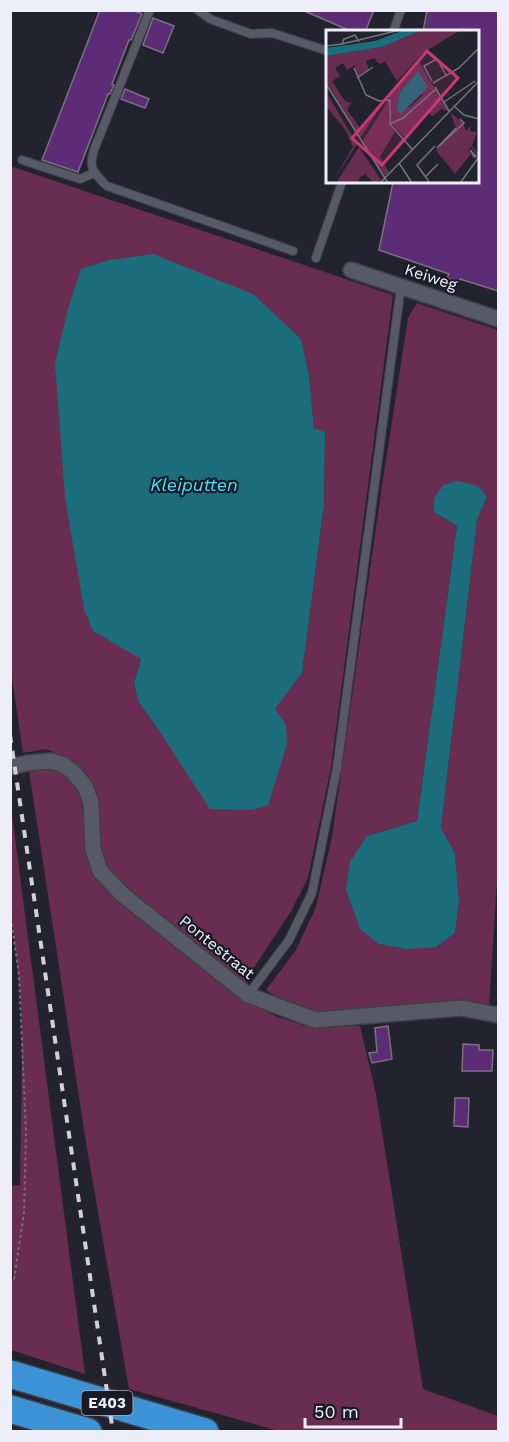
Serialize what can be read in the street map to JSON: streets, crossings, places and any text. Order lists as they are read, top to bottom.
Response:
{
  "streets": {
    "highway": ["E403"],
    "street": ["Keiweg", "Pontestraat"]
  },
  "water": ["Kleiputten"],
  "scale_bar": "50 m"
}
